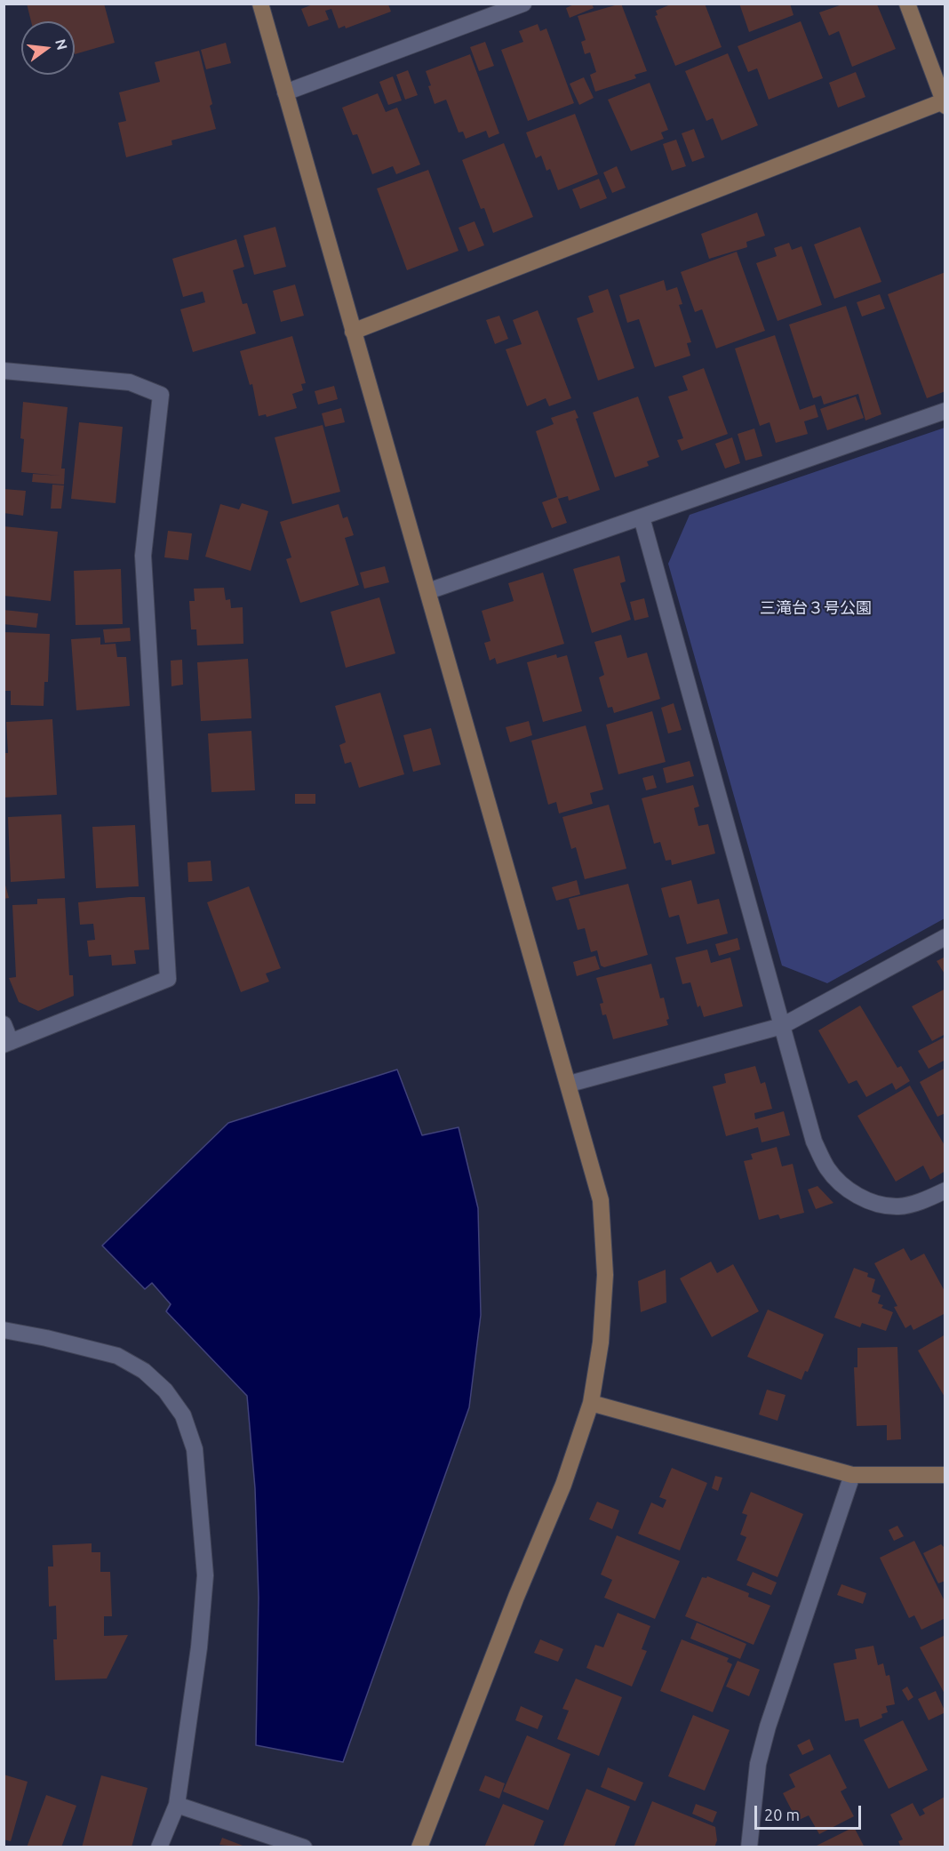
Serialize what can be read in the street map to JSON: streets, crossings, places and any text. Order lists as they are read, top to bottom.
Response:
{
  "parks": ["三滝台３号公園"],
  "scale_bar": "20 m",
  "north": "right"
}
